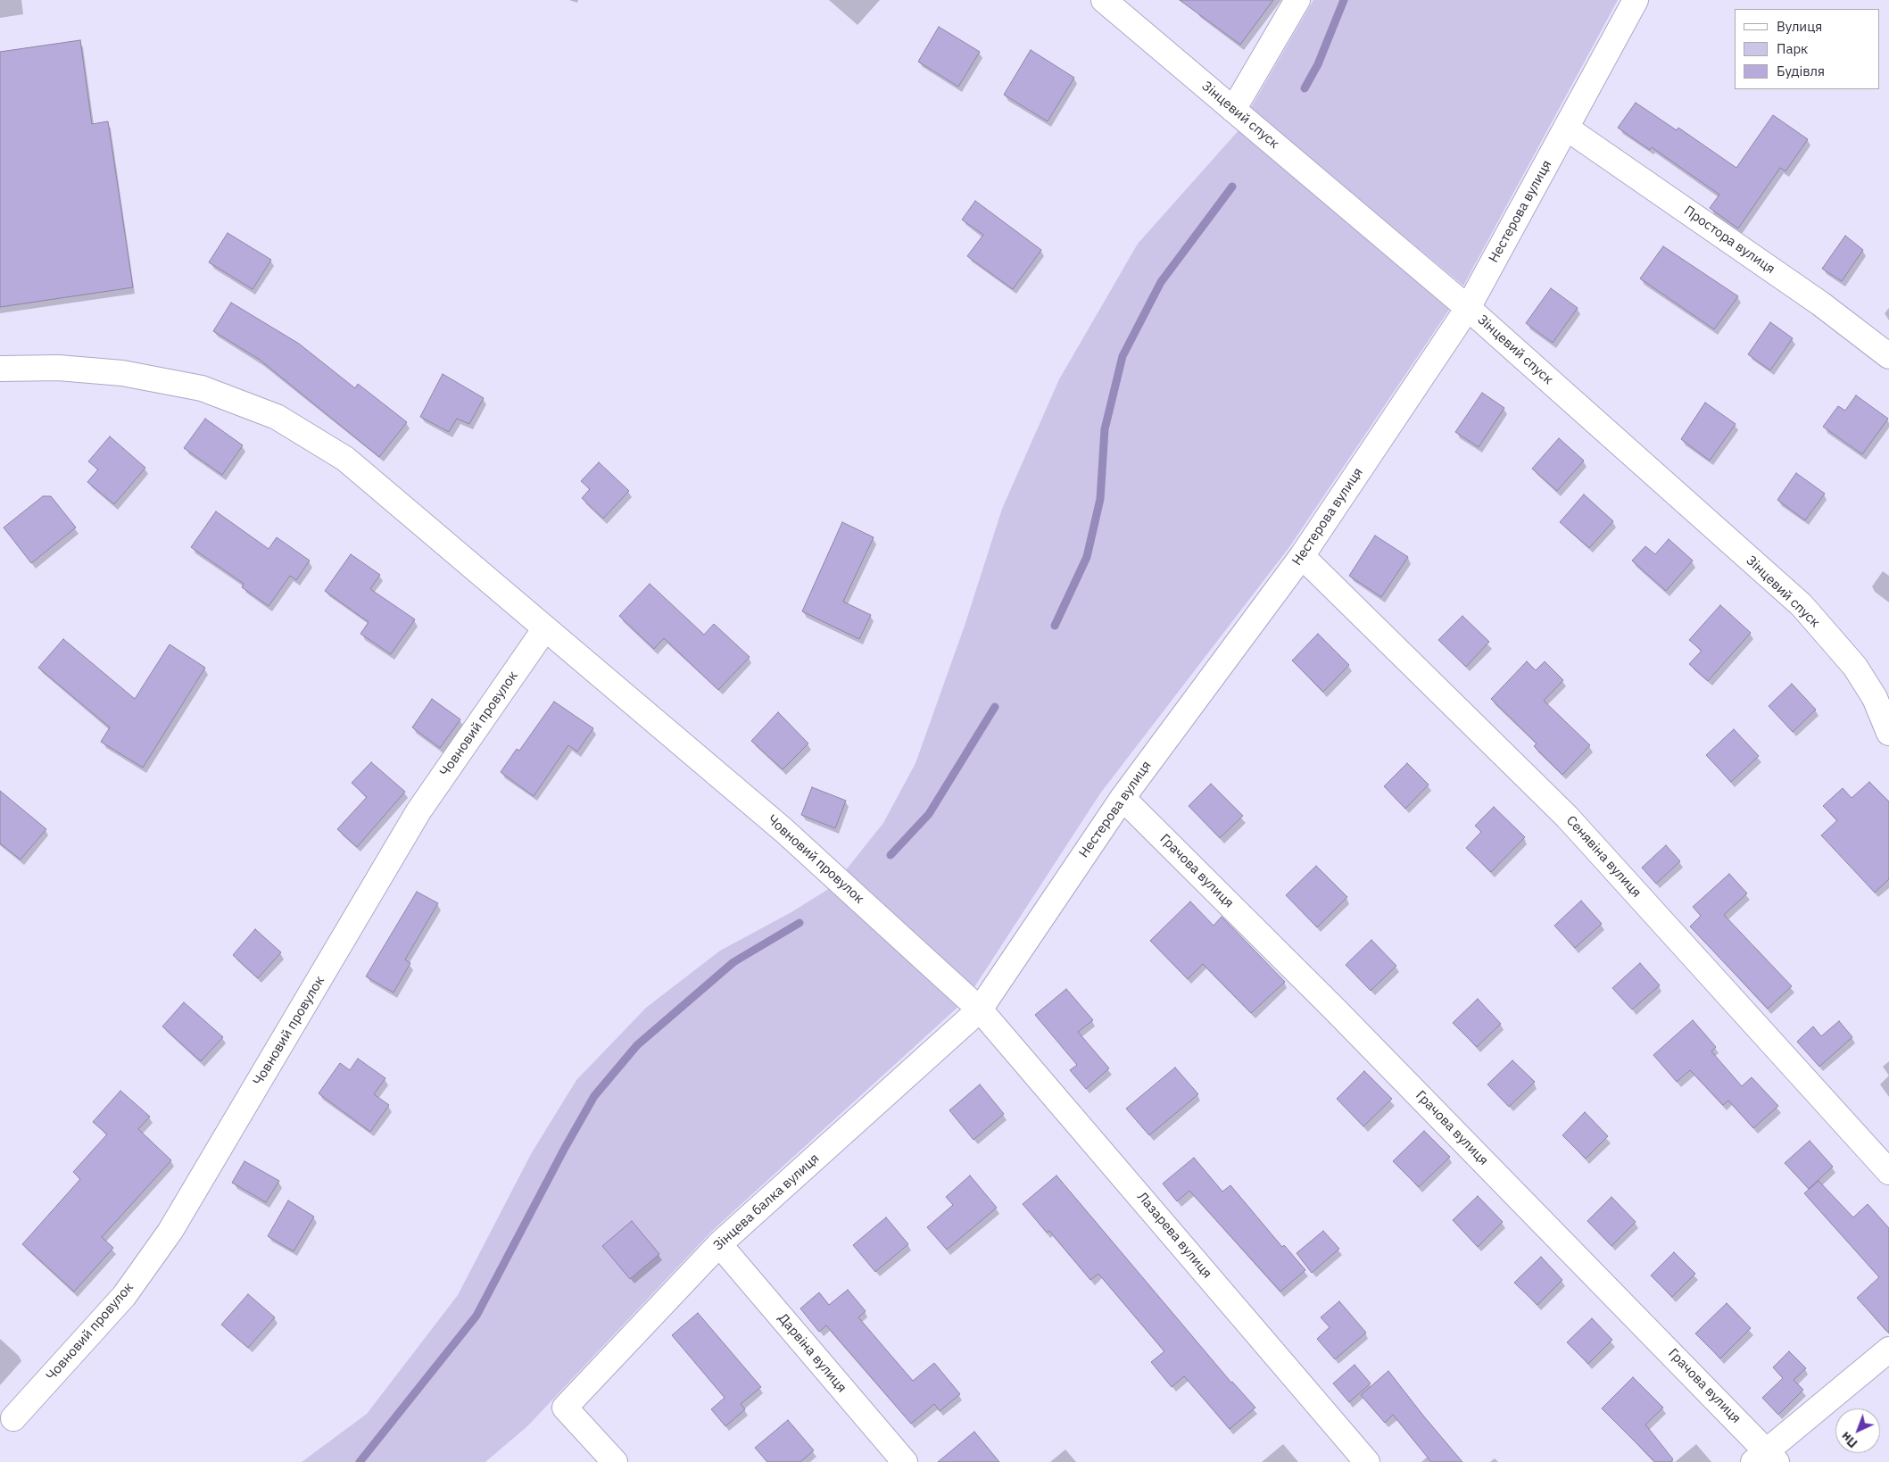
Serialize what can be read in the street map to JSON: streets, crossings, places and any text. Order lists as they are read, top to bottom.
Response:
{
  "streets": {
    "street": [
      "Зінцевий спуск",
      "Нестерова вулиця",
      "Простора вулиця",
      "Човновий провулок",
      "Сенявіна вулиця",
      "Грачова вулиця",
      "Зінцева балка вулиця",
      "Лазарева вулиця",
      "Дарвіна вулиця"
    ]
  },
  "crossings": [
    ["Зінцевий спуск", "Нестерова вулиця"],
    ["Нестерова вулиця", "Простора вулиця"],
    ["Нестерова вулиця", "Човновий провулок"],
    ["Нестерова вулиця", "Сенявіна вулиця"],
    ["Нестерова вулиця", "Грачова вулиця"],
    ["Нестерова вулиця", "Зінцева балка вулиця"],
    ["Нестерова вулиця", "Лазарева вулиця"],
    ["Човновий провулок", "Зінцева балка вулиця"],
    ["Човновий провулок", "Лазарева вулиця"],
    ["Зінцева балка вулиця", "Лазарева вулиця"],
    ["Зінцева балка вулиця", "Дарвіна вулиця"]
  ],
  "legend": ["Вулиця", "Парк", "Будівля"],
  "north": "bottom left"
}
